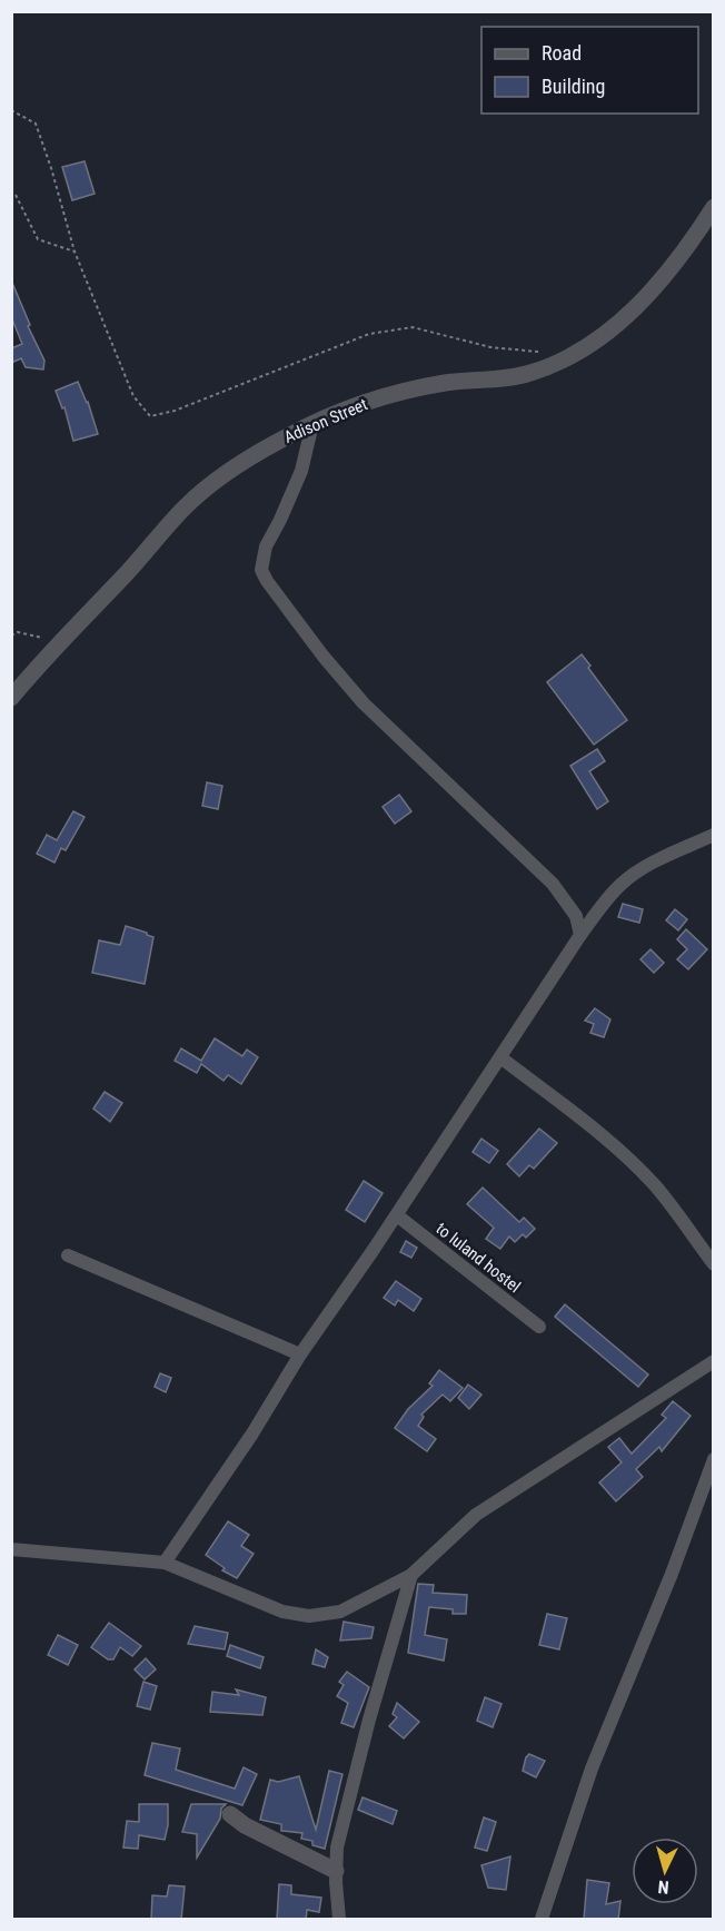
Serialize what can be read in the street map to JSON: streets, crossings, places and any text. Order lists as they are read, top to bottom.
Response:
{
  "streets": {
    "street": ["Adison Street", "to luland hostel"]
  },
  "legend": ["Road", "Building"],
  "north": "bottom"
}
